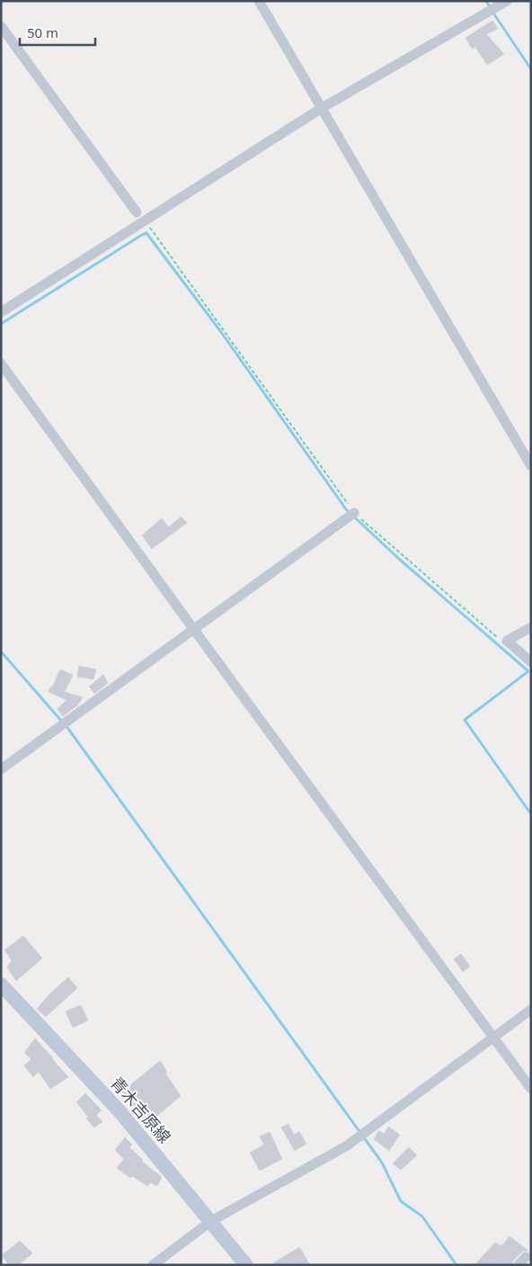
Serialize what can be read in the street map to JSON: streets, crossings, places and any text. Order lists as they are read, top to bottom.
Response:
{
  "streets": {
    "main road": ["青木吉原線"]
  },
  "scale_bar": "50 m"
}
